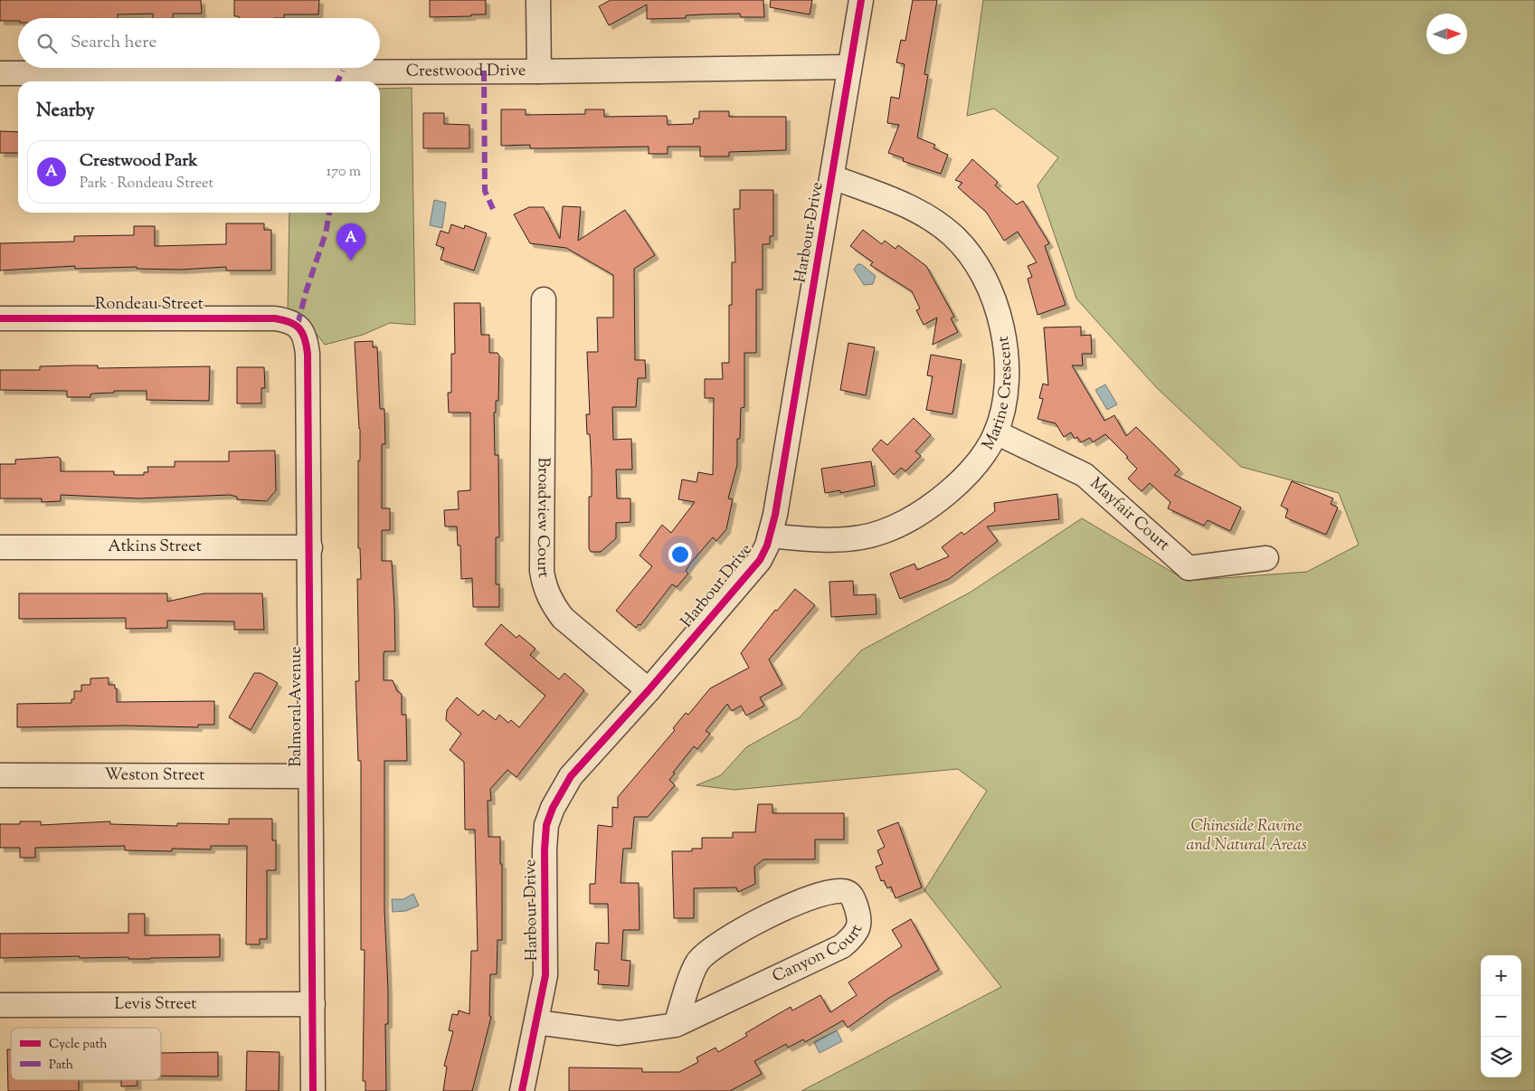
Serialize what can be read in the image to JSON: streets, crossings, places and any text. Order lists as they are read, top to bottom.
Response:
{
  "streets": {
    "street": [
      "Crestwood Drive",
      "Harbour Drive",
      "Rondeau Street",
      "Marine Crescent",
      "Mayfair Court",
      "Broadview Court",
      "Atkins Street",
      "Balmoral Avenue",
      "Weston Street",
      "Canyon Court",
      "Levis Street"
    ]
  },
  "crossings": [
    ["Crestwood Drive", "Harbour Drive"],
    ["Harbour Drive", "Marine Crescent"],
    ["Harbour Drive", "Broadview Court"],
    ["Harbour Drive", "Canyon Court"],
    ["Rondeau Street", "Balmoral Avenue"],
    ["Marine Crescent", "Mayfair Court"],
    ["Atkins Street", "Balmoral Avenue"],
    ["Balmoral Avenue", "Weston Street"],
    ["Balmoral Avenue", "Levis Street"]
  ],
  "parks": ["Chineside Ravine and Natural Areas"],
  "legend": ["Cycle path", "Path"],
  "north": "right",
  "page": {
    "search": "Search here",
    "heading": "Nearby",
    "list": [
      {
        "mark": "A",
        "name": "Crestwood Park",
        "note": "Park · Rondeau Street",
        "value": "170 m"
      }
    ],
    "pins": "A",
    "map_buttons": ["+", "−"]
  }
}
